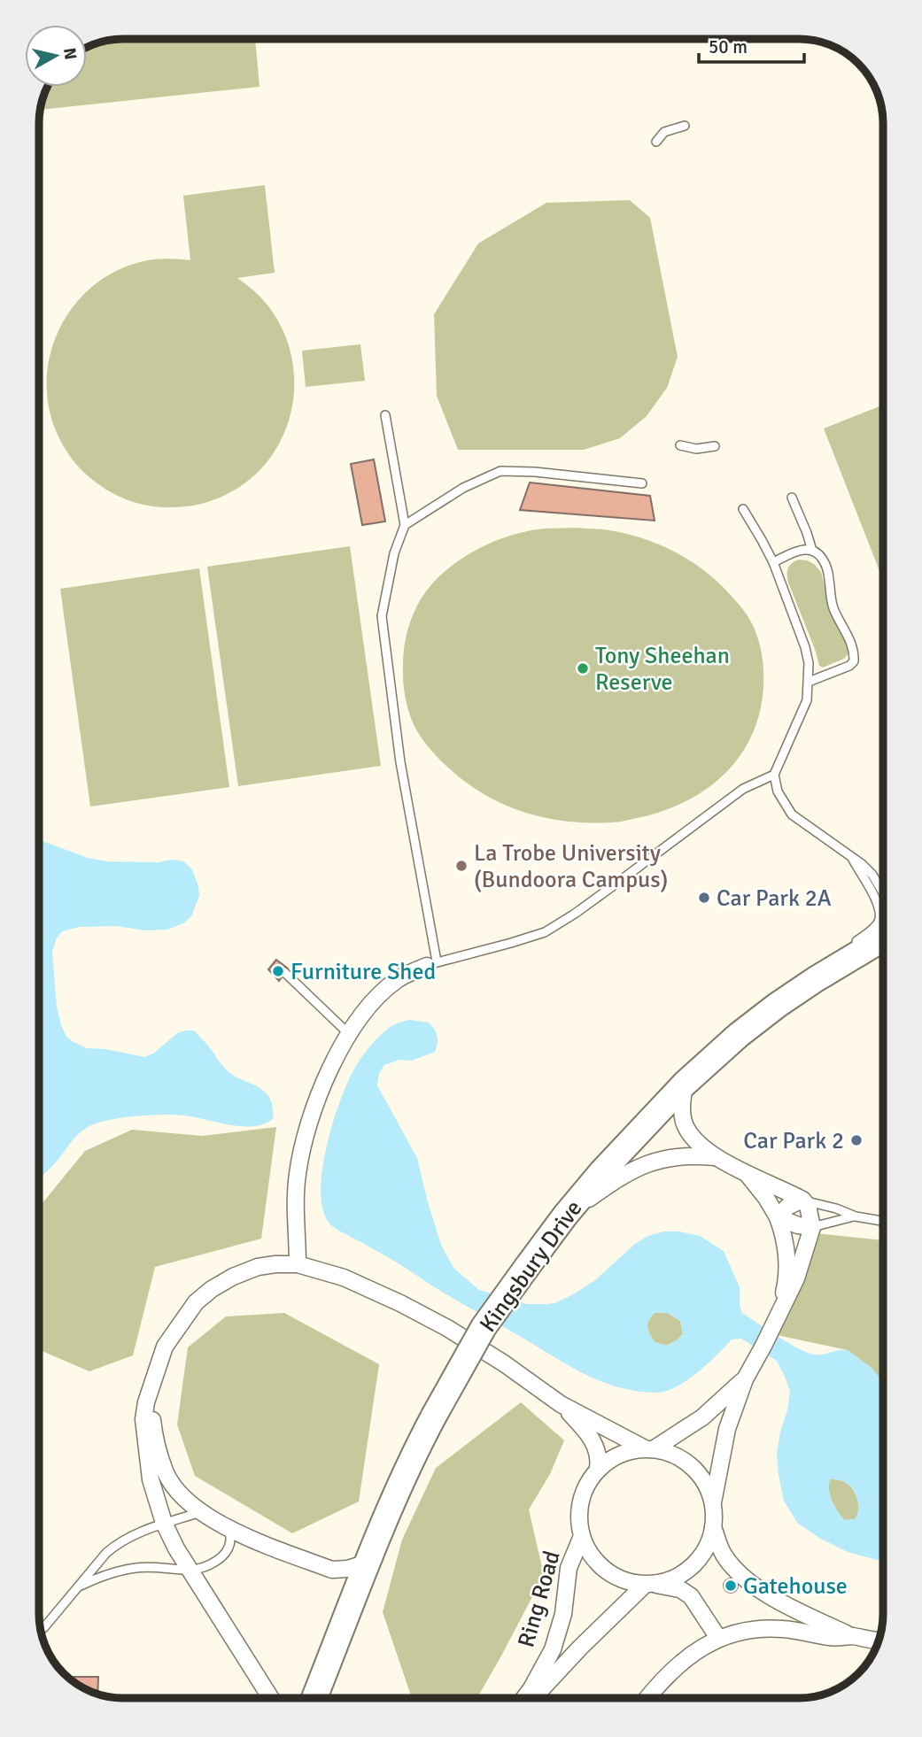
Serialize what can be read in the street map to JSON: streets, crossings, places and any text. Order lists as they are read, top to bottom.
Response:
{
  "streets": {
    "main road": ["Kingsbury Drive"],
    "street": ["Ring Road"]
  },
  "places": [
    "Tony Sheehan Reserve",
    "La Trobe University (Bundoora Campus)",
    "Car Park 2A",
    "Furniture Shed",
    "Car Park 2",
    "Gatehouse"
  ],
  "scale_bar": "50 m",
  "north": "right"
}
